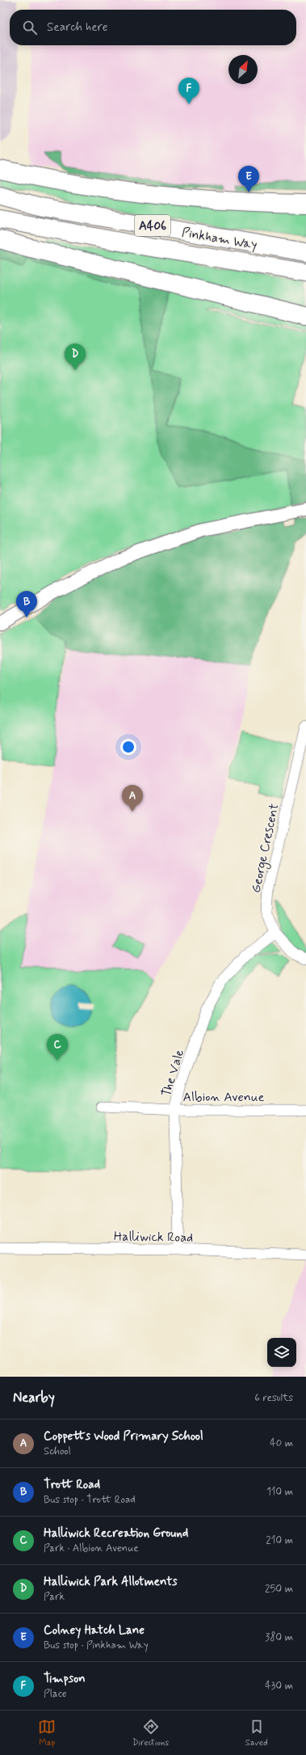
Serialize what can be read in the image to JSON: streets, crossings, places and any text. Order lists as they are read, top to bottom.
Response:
{
  "streets": {
    "highway": ["A406", "Pinkham Way"],
    "street": [
      "George Crescent",
      "The Vale",
      "Albion Avenue",
      "Halliwick Road"
    ]
  },
  "crossings": [
    ["George Crescent", "The Vale"],
    ["The Vale", "Albion Avenue"],
    ["The Vale", "Halliwick Road"]
  ],
  "north": "top right",
  "page": {
    "search": "Search here",
    "pins": [
      "F",
      "E",
      "D",
      "B",
      "A",
      "C"
    ],
    "heading": ["Nearby", "6 results"],
    "list": [
      {
        "mark": "A",
        "name": "Coppetts Wood Primary School",
        "note": "School",
        "value": "40 m"
      },
      {
        "mark": "B",
        "name": "Trott Road",
        "note": "Bus stop · Trott Road",
        "value": "110 m"
      },
      {
        "mark": "C",
        "name": "Halliwick Recreation Ground",
        "note": "Park · Albion Avenue",
        "value": "210 m"
      },
      {
        "mark": "D",
        "name": "Halliwick Park Allotments",
        "note": "Park",
        "value": "250 m"
      },
      {
        "mark": "E",
        "name": "Colney Hatch Lane",
        "note": "Bus stop · Pinkham Way",
        "value": "380 m"
      },
      {
        "mark": "F",
        "name": "Timpson",
        "note": "Place",
        "value": "430 m"
      }
    ],
    "nav": ["Map", "Directions", "Saved"]
  }
}
